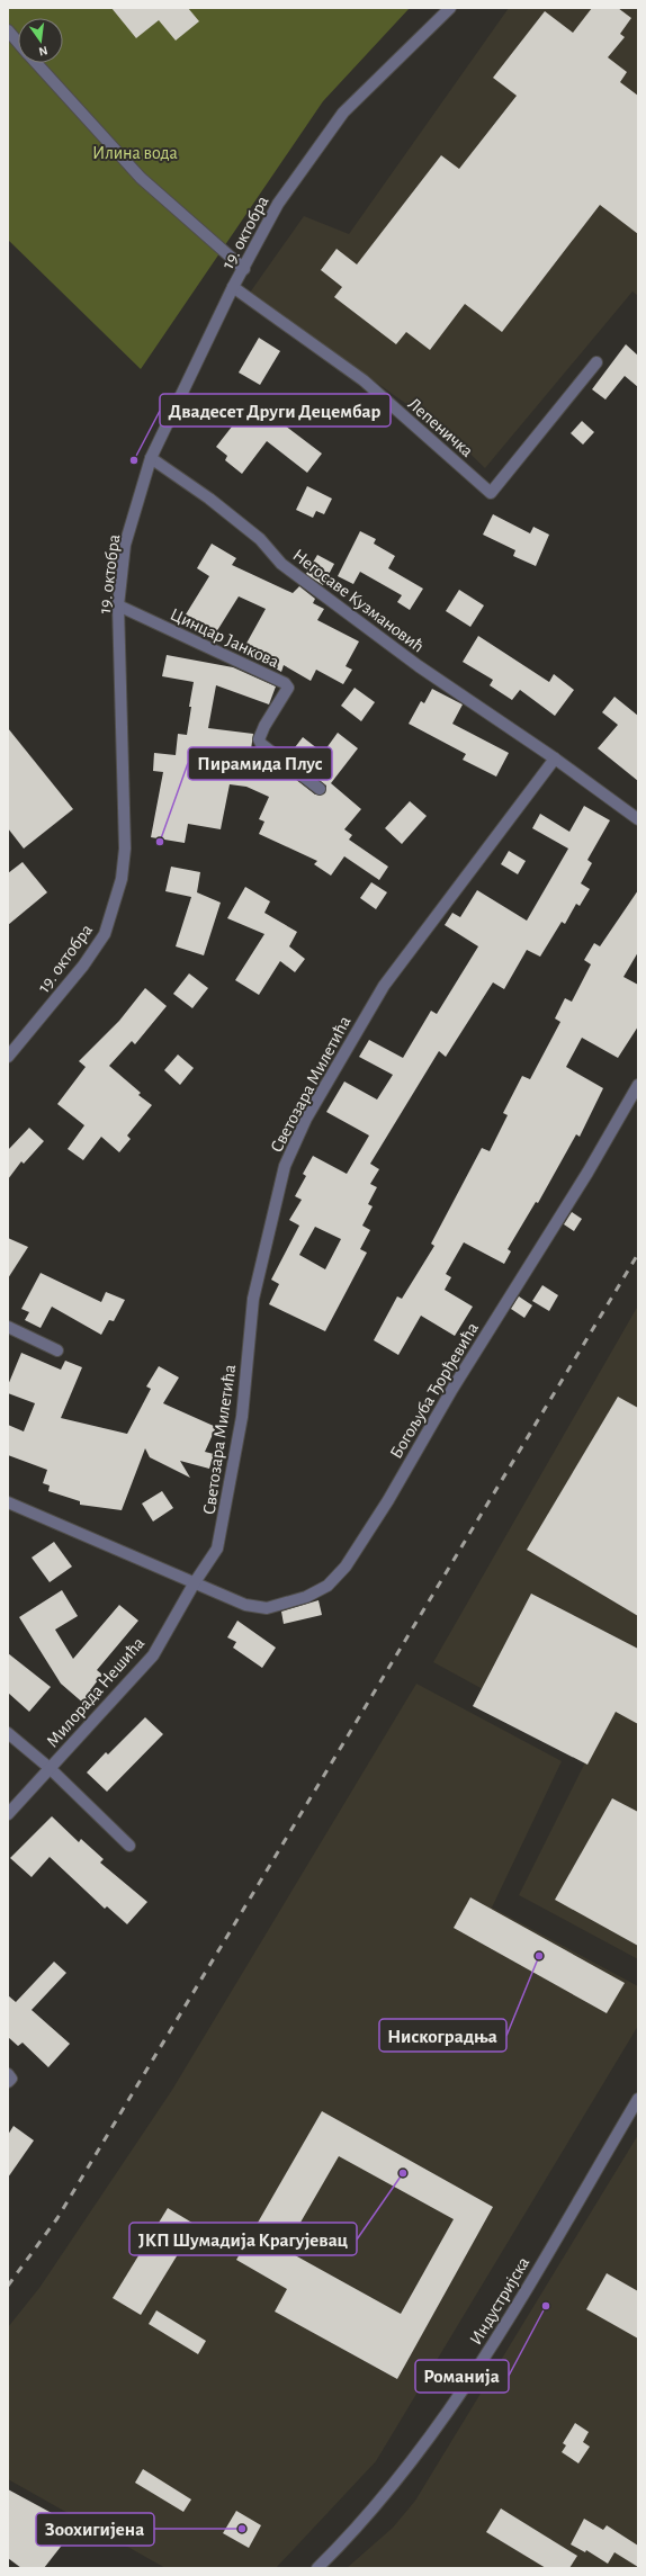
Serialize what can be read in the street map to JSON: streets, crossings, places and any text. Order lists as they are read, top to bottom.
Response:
{
  "streets": {
    "street": [
      "19. октобра",
      "Лепеничка",
      "Негосаве Кузмановић",
      "Цинцар Јанкова",
      "Светозара Милетића",
      "Богољуба Ђорђевића",
      "Милорада Нешића",
      "Индустријска"
    ]
  },
  "crossings": [
    ["19. октобра", "Лепеничка"],
    ["19. октобра", "Негосаве Кузмановић"],
    ["19. октобра", "Цинцар Јанкова"],
    ["Негосаве Кузмановић", "Светозара Милетића"],
    ["Светозара Милетића", "Богољуба Ђорђевића"],
    ["Светозара Милетића", "Милорада Нешића"],
    ["Богољуба Ђорђевића", "Милорада Нешића"]
  ],
  "parks": ["Илина вода"],
  "places": [
    "Двадесет Други Децембар",
    "Пирамида Плус",
    "Нискоградња",
    "ЈКП Шумадија Крагујевац",
    "Романија",
    "Зоохигијена"
  ],
  "north": "bottom"
}
